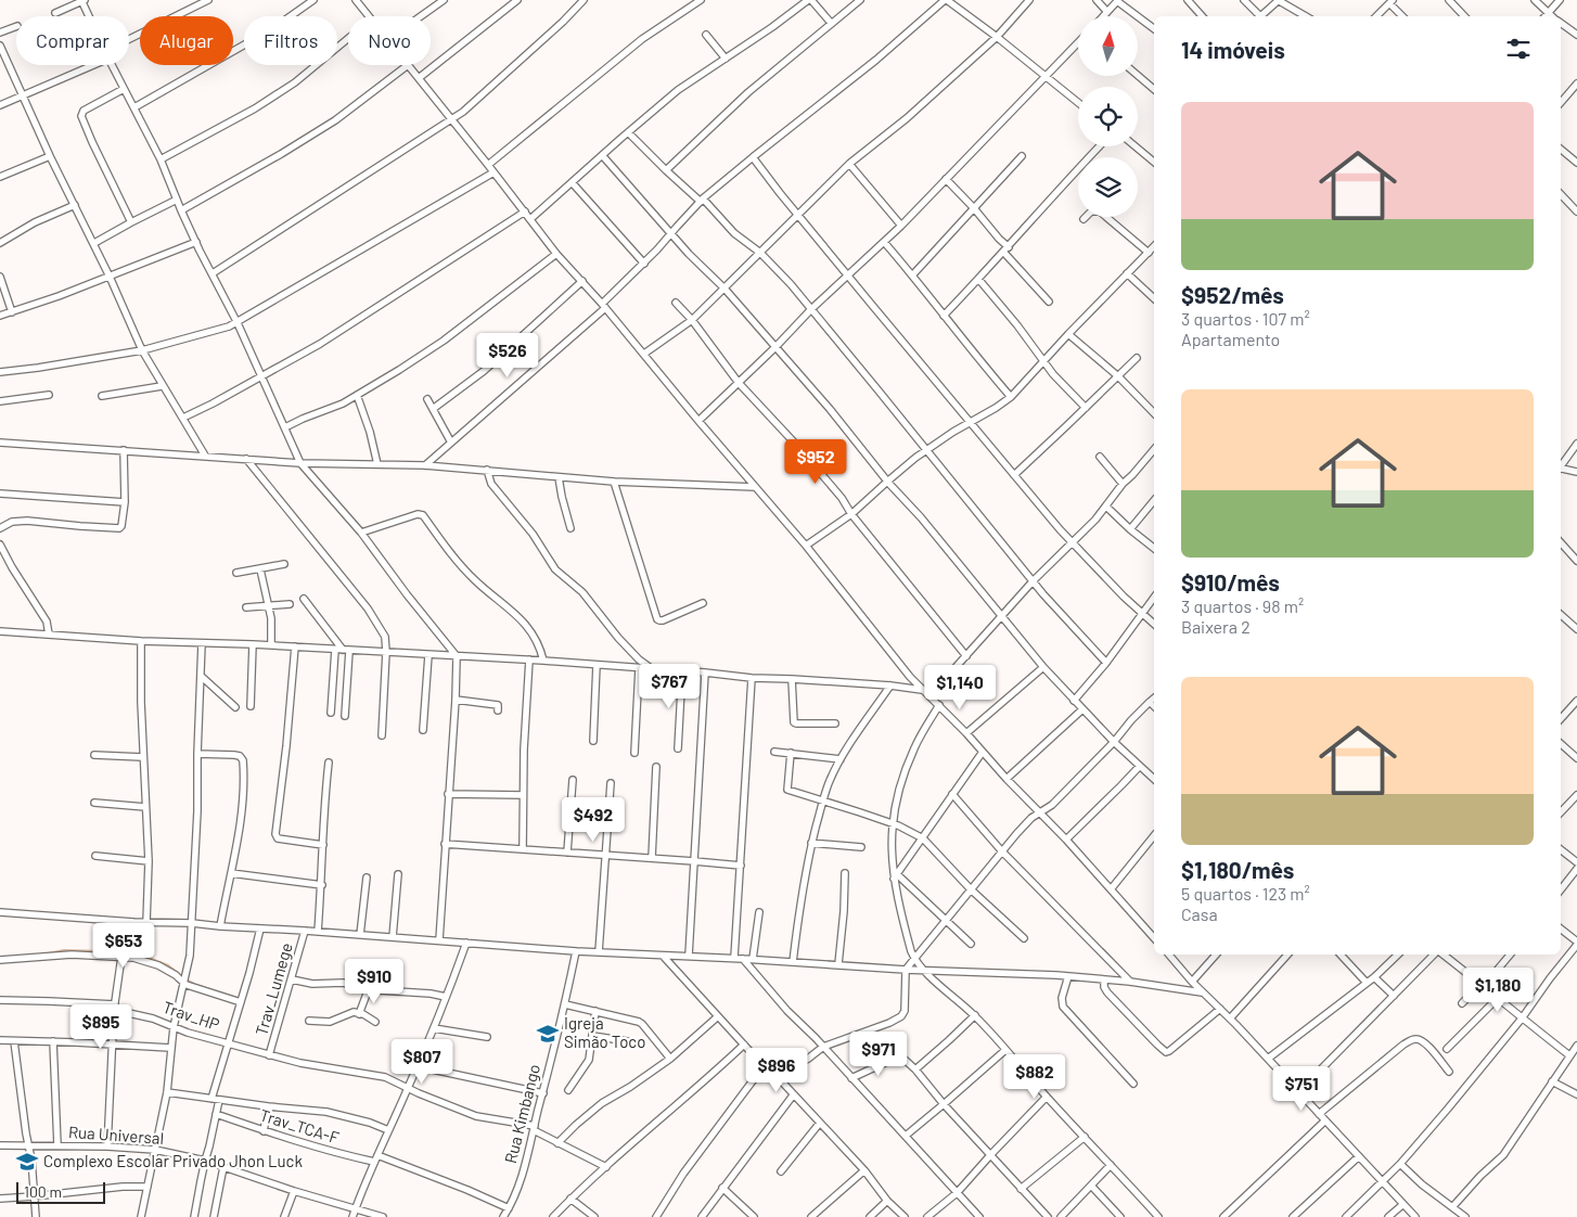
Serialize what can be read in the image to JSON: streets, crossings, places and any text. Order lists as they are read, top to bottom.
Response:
{
  "streets": {
    "street": [
      "Trav_Lumege",
      "Trav_HP",
      "Rua Kimbango",
      "Trav_TCA-F",
      "Rua Universal"
    ]
  },
  "crossings": [
    ["Trav_Lumege", "Trav_HP"],
    ["Trav_HP", "Rua Kimbango"],
    ["Rua Kimbango", "Trav_TCA-F"]
  ],
  "places": {
    "school or university": ["Igreja Simão Toco", "Complexo Escolar Privado Jhon Luck"]
  },
  "scale_bar": "100 m",
  "north": "top",
  "page": {
    "chip": [
      "Comprar",
      "Alugar",
      "Filtros",
      "Novo"
    ],
    "heading": "14 imóveis",
    "list": [
      {
        "name": "$952/mês",
        "note": "3 quartos · 107 m² · Apartamento"
      },
      {
        "name": "$910/mês",
        "note": "3 quartos · 98 m² · Baixera 2"
      },
      {
        "name": "$1,180/mês",
        "note": "5 quartos · 123 m² · Casa"
      }
    ],
    "price": [
      "$526",
      "$952",
      "$767",
      "$1,140",
      "$492",
      "$653",
      "$910",
      "$1,180",
      "$895",
      "$971",
      "$807",
      "$896",
      "$882",
      "$751"
    ],
    "scale": "100 m"
  }
}
